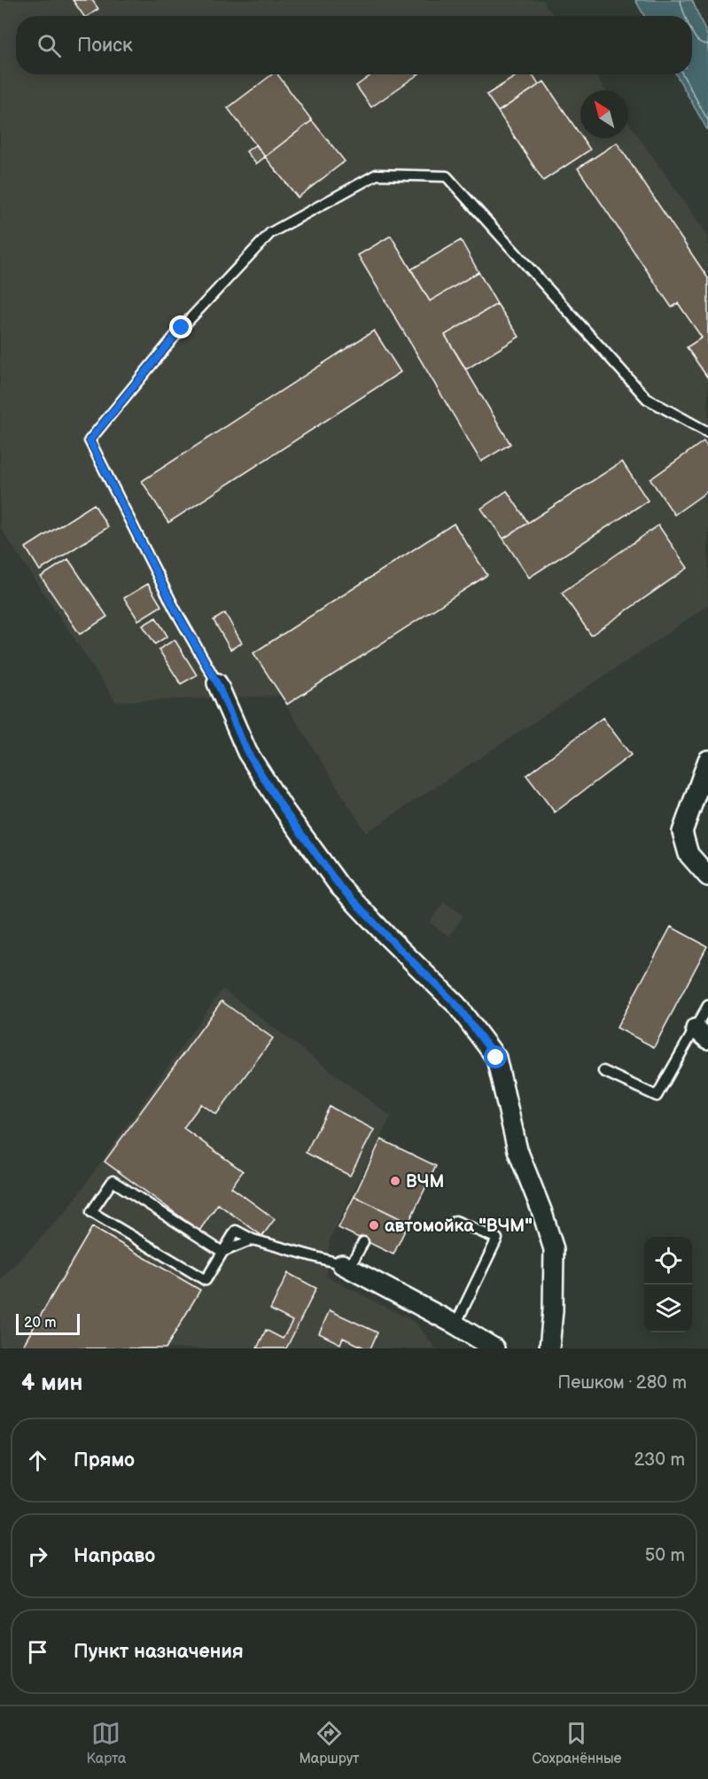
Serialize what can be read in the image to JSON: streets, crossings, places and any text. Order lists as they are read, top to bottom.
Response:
{
  "places": ["ВЧМ", "автомойка \"ВЧМ\""],
  "scale_bar": "20 m",
  "north": "top left",
  "page": {
    "search": "Поиск",
    "scale": "20 m",
    "heading": ["4 мин", "Пешком · 280 m"],
    "list": [
      ["Прямо", "230 m"],
      ["Направо", "50 m"],
      "Пункт назначения"
    ],
    "nav": ["Карта", "Маршрут", "Сохранённые"]
  }
}
